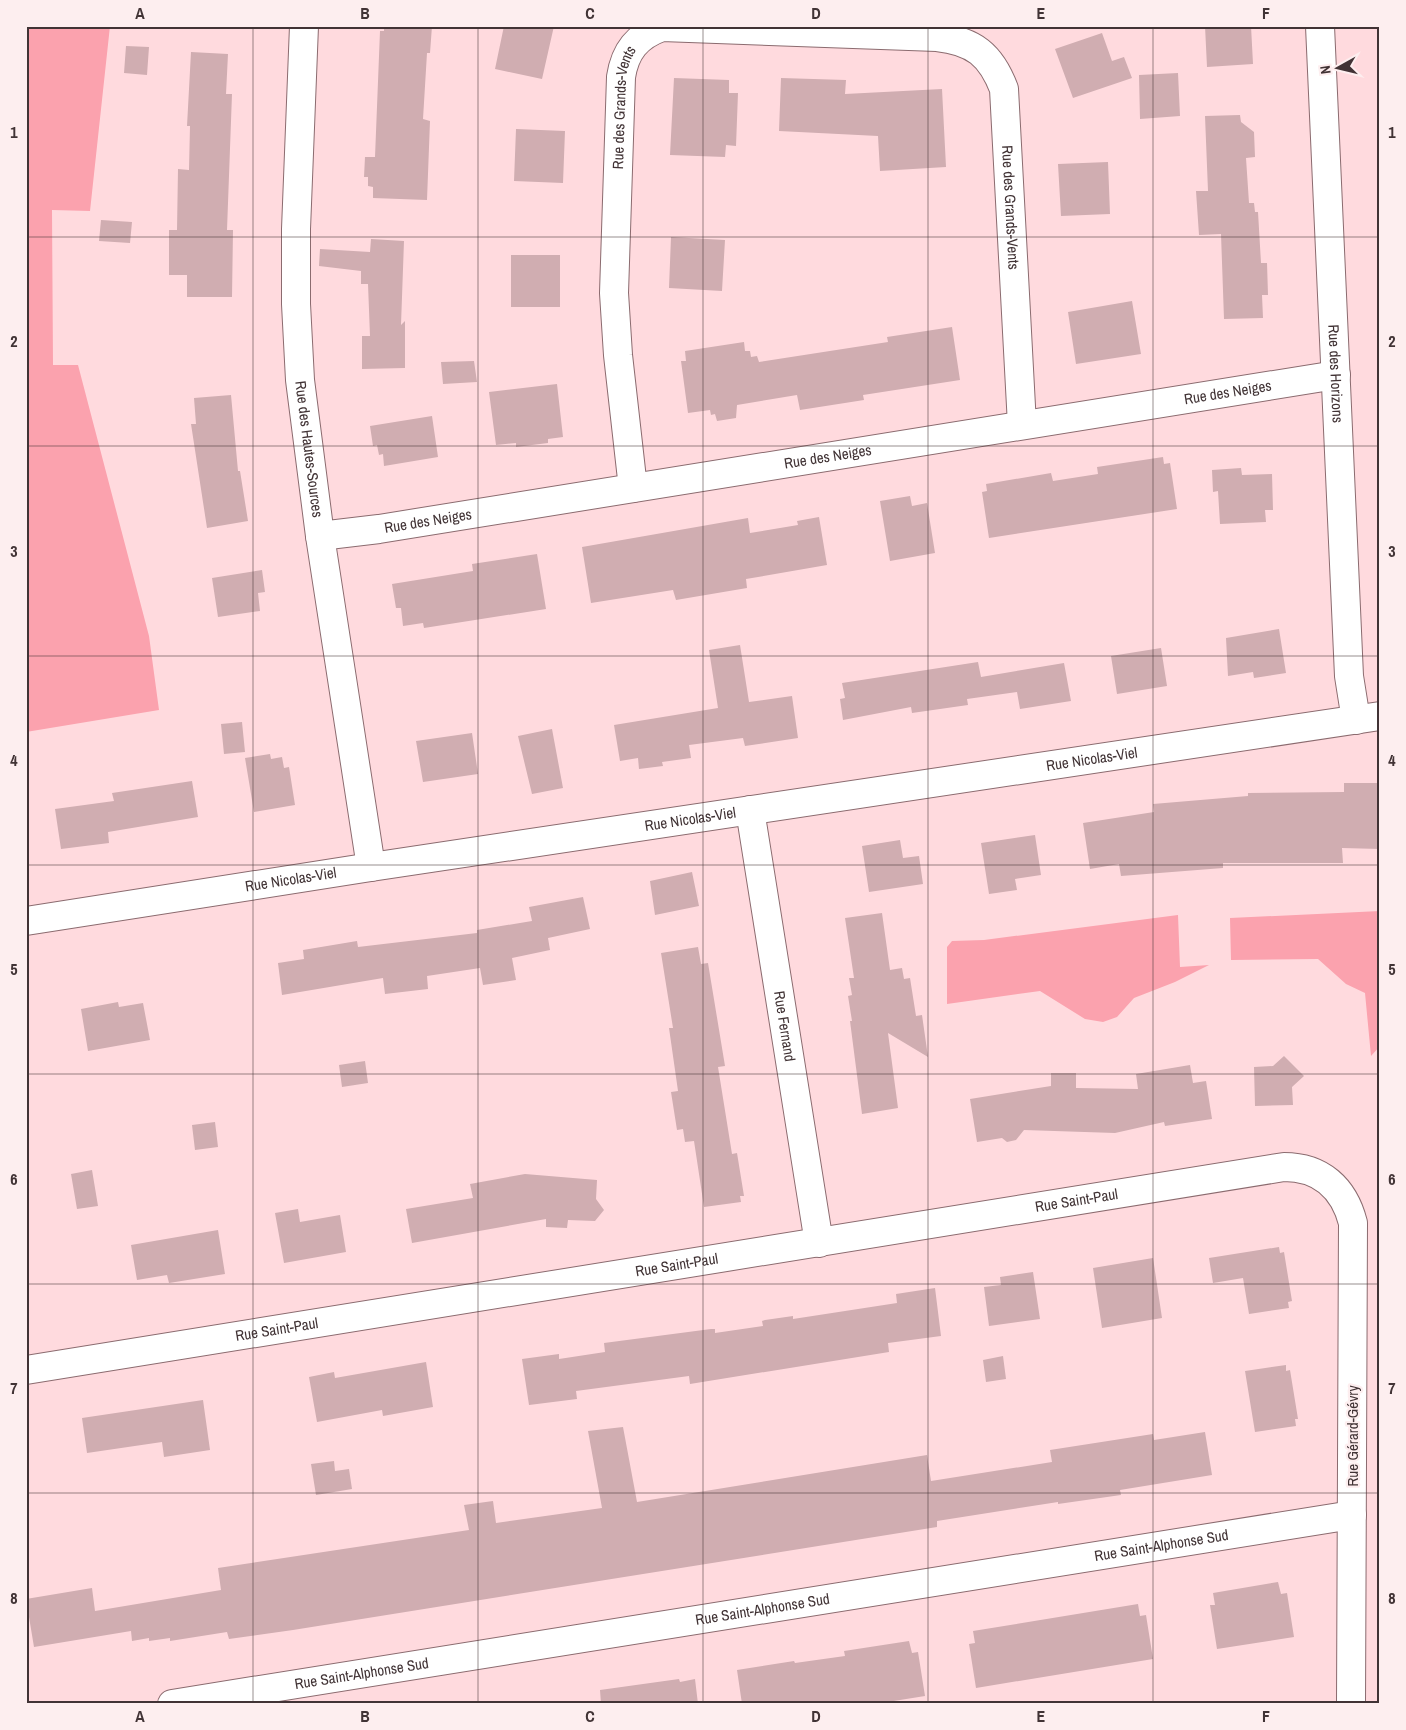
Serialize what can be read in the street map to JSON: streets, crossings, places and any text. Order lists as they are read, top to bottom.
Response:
{
  "streets": {
    "street": [
      "Rue des Grands-Vents",
      "Rue des Horizons",
      "Rue des Neiges",
      "Rue des Hautes-Sources",
      "Rue Nicolas-Viel",
      "Rue Fernand",
      "Rue Saint-Paul",
      "Rue Gérard-Gévry",
      "Rue Saint-Alphonse Sud"
    ]
  },
  "crossings": [
    ["Rue des Grands-Vents", "Rue des Neiges"],
    ["Rue des Horizons", "Rue des Neiges"],
    ["Rue des Horizons", "Rue Nicolas-Viel"],
    ["Rue des Neiges", "Rue des Hautes-Sources"],
    ["Rue des Hautes-Sources", "Rue Nicolas-Viel"],
    ["Rue Nicolas-Viel", "Rue Fernand"],
    ["Rue Fernand", "Rue Saint-Paul"],
    ["Rue Saint-Paul", "Rue Gérard-Gévry"],
    ["Rue Gérard-Gévry", "Rue Saint-Alphonse Sud"]
  ],
  "north": "left",
  "grid": {
    "columns": [
      "A",
      "B",
      "C",
      "D",
      "E",
      "F"
    ],
    "rows": [
      "1",
      "2",
      "3",
      "4",
      "5",
      "6",
      "7",
      "8"
    ]
  }
}
